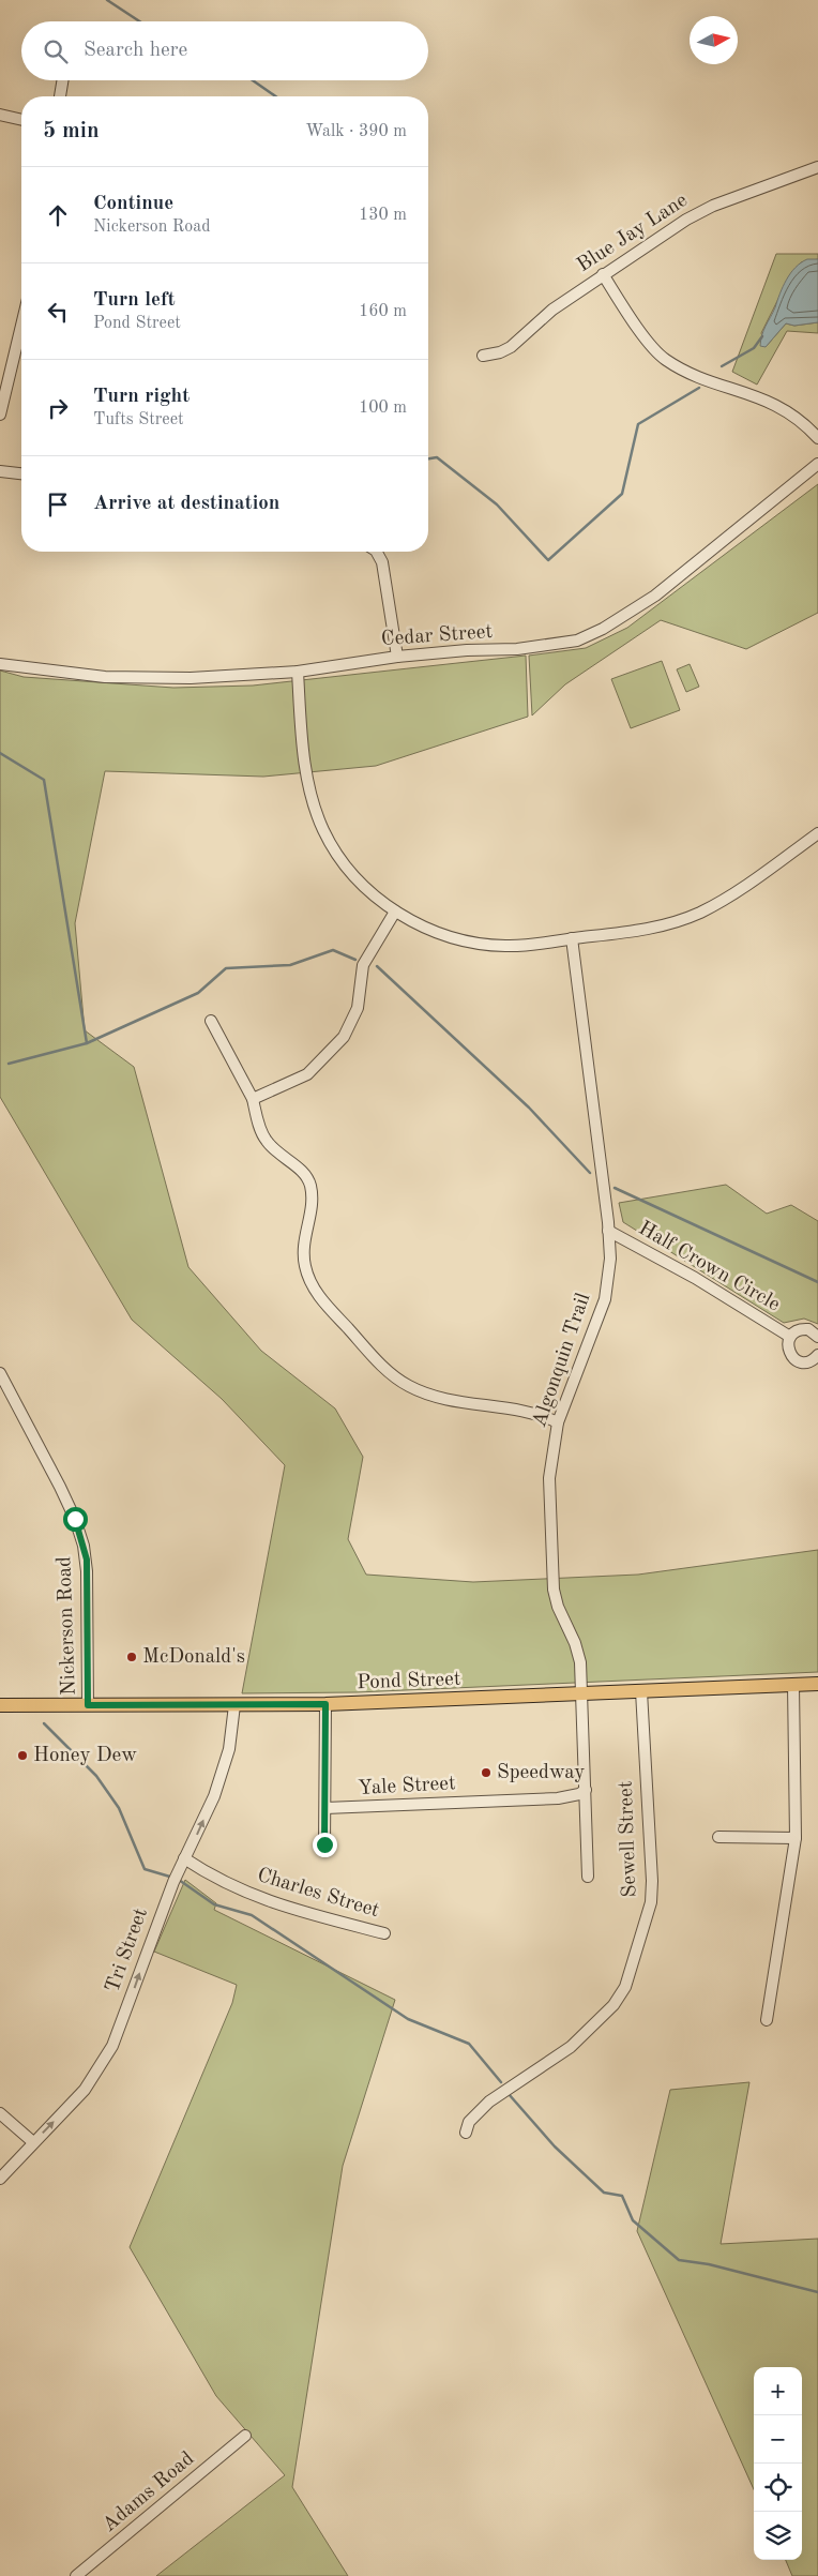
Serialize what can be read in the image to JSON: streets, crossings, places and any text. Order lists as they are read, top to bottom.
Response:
{
  "streets": {
    "main road": ["Pond Street"],
    "street": [
      "Blue Jay Lane",
      "Cedar Street",
      "Half Crown Circle",
      "Algonquin Trail",
      "Nickerson Road",
      "Yale Street",
      "Sewell Street",
      "Charles Street",
      "Tri Street",
      "Adams Road"
    ]
  },
  "crossings": [
    ["Half Crown Circle", "Algonquin Trail"],
    ["Algonquin Trail", "Pond Street"],
    ["Algonquin Trail", "Yale Street"],
    ["Nickerson Road", "Pond Street"],
    ["Pond Street", "Sewell Street"],
    ["Pond Street", "Tri Street"],
    ["Charles Street", "Tri Street"]
  ],
  "one_way": ["Tri Street"],
  "places": ["McDonald's", "Honey Dew", "Speedway"],
  "north": "right",
  "page": {
    "search": "Search here",
    "heading": ["5 min", "Walk · 390 m"],
    "list": [
      ["Continue", "Nickerson Road", "130 m"],
      ["Turn left", "Pond Street", "160 m"],
      ["Turn right", "Tufts Street", "100 m"],
      "Arrive at destination"
    ],
    "map_buttons": ["+", "−"]
  }
}
